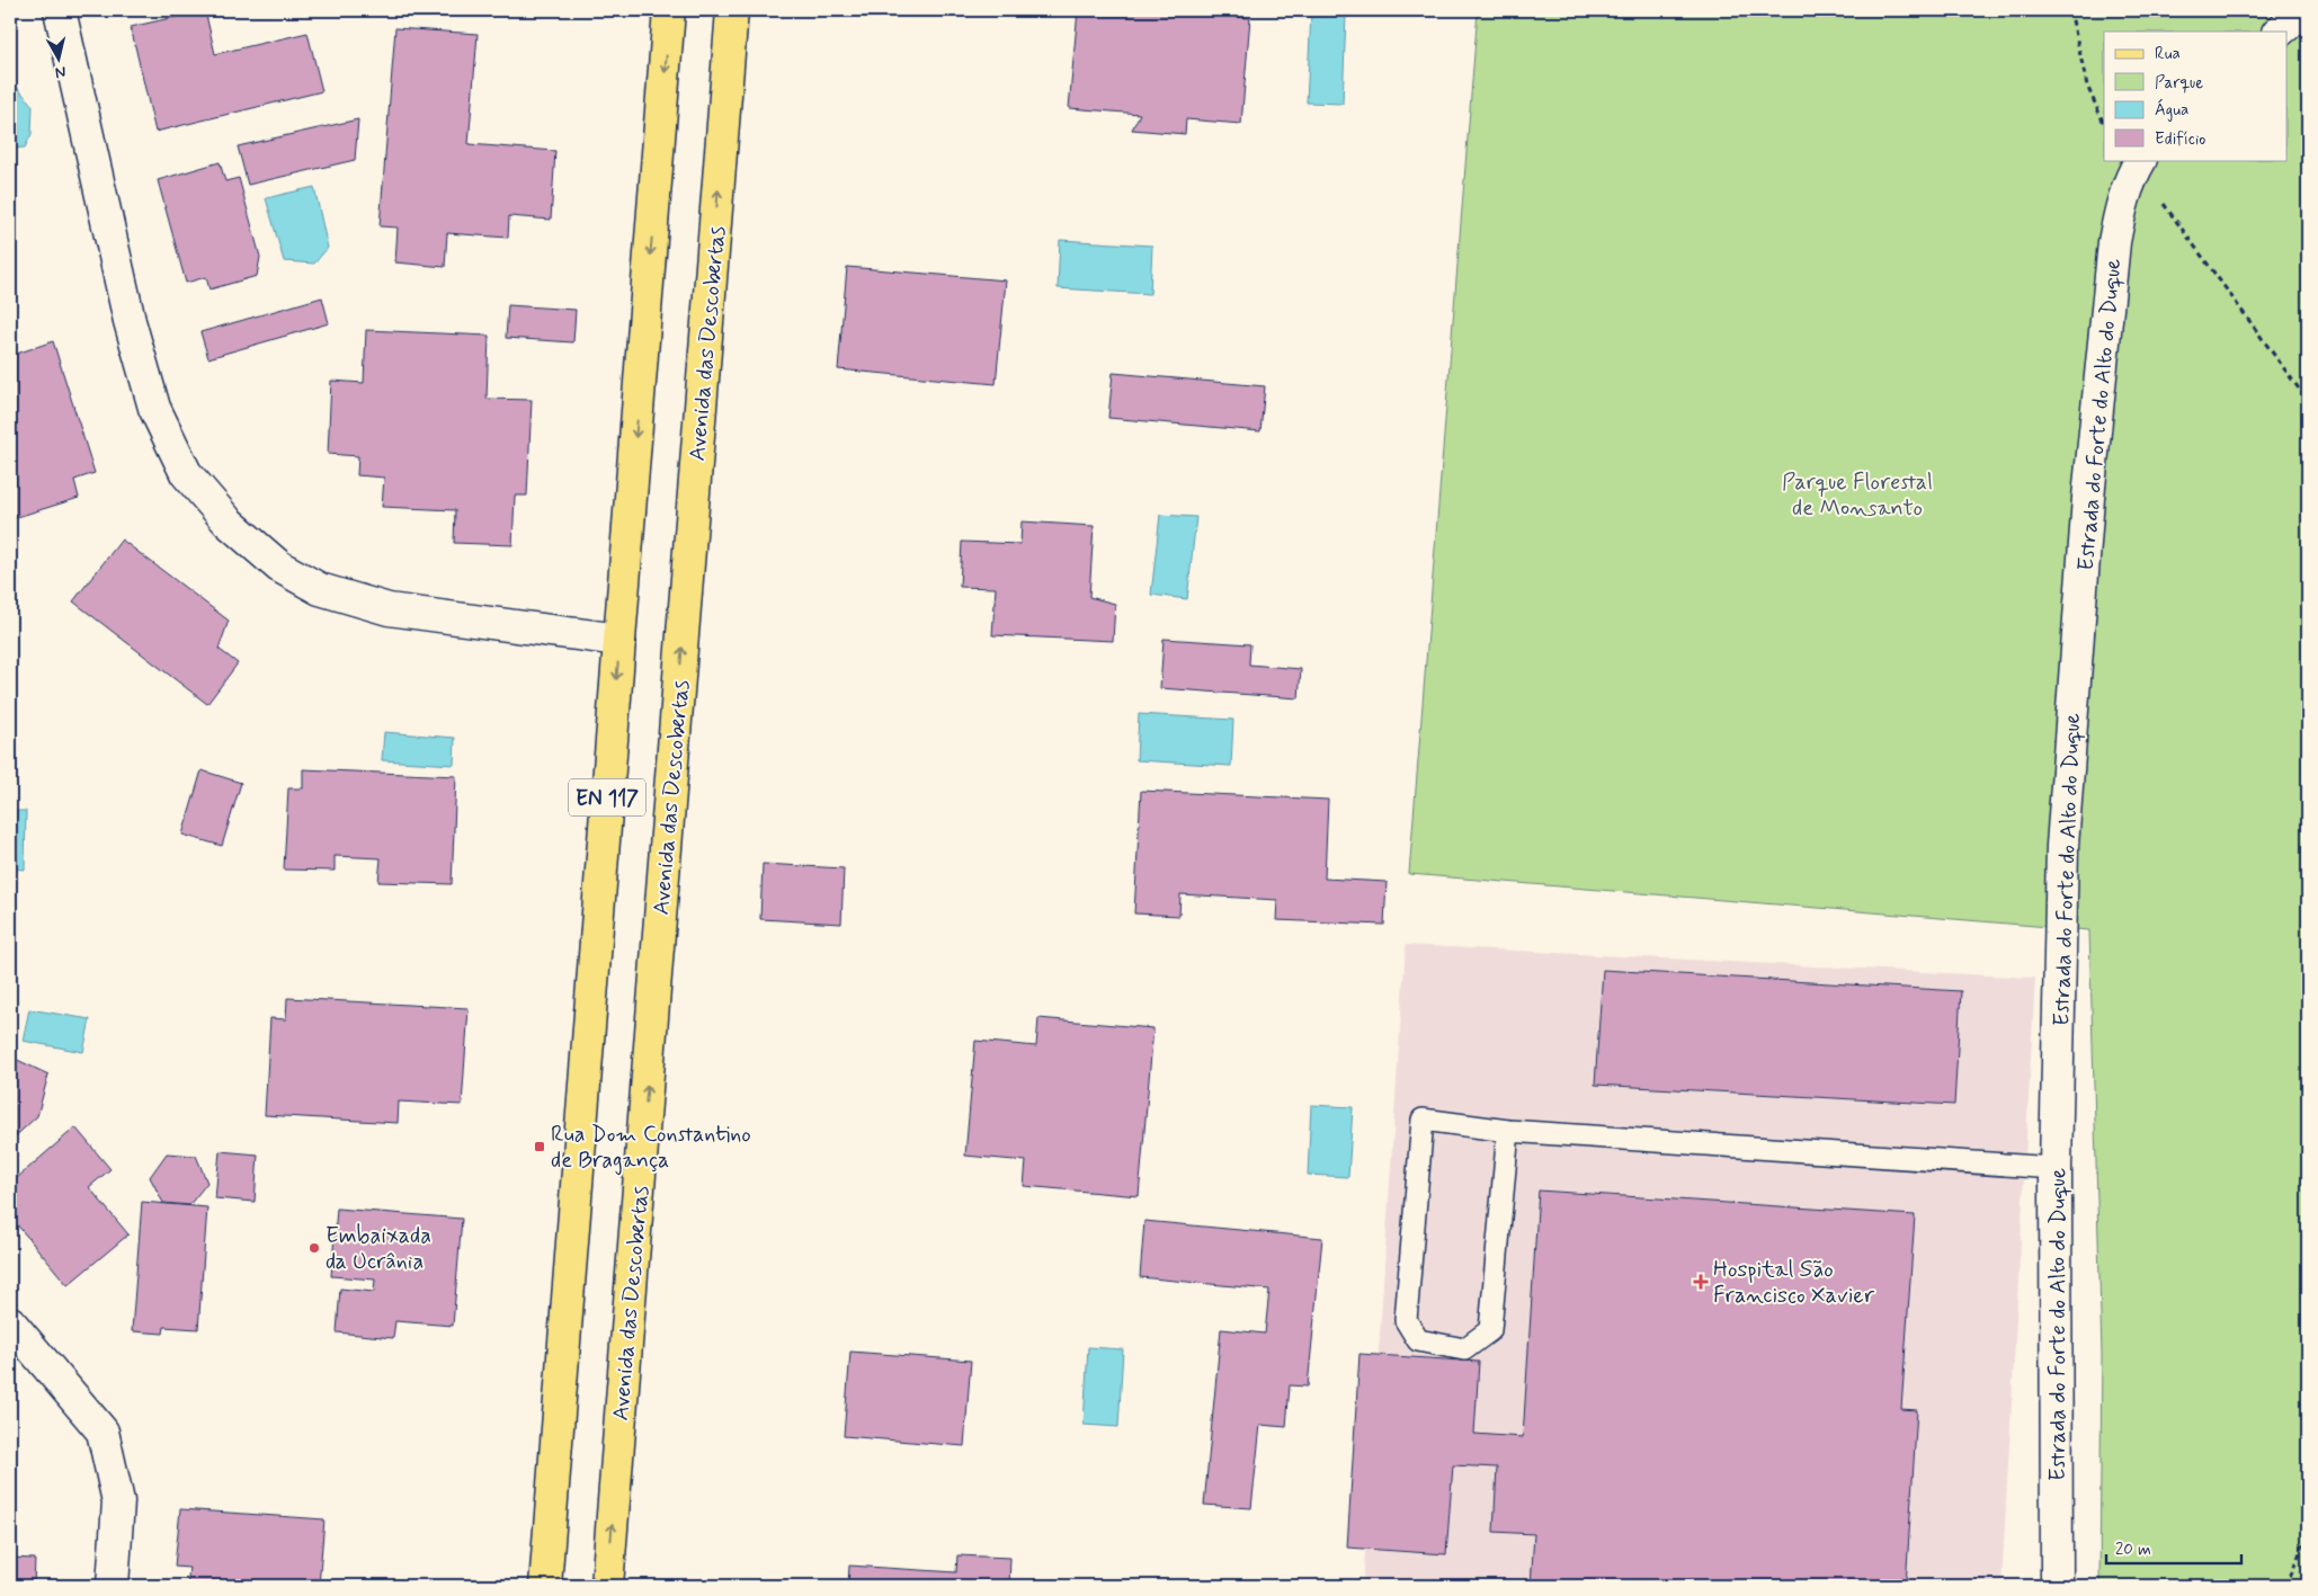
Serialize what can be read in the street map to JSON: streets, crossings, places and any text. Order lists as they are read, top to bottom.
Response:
{
  "streets": {
    "main road": ["Avenida das Descobertas", "EN 117"],
    "street": ["Estrada do Forte do Alto do Duque"]
  },
  "parks": ["Parque Florestal de Monsanto"],
  "places": {
    "transit": ["Rua Dom Constantino de Bragança"],
    "other": ["Embaixada da Ucrânia"],
    "health": ["Hospital São Francisco Xavier"]
  },
  "legend": [
    "Rua",
    "Parque",
    "Água",
    "Edifício"
  ],
  "scale_bar": "20 m",
  "north": "bottom"
}
